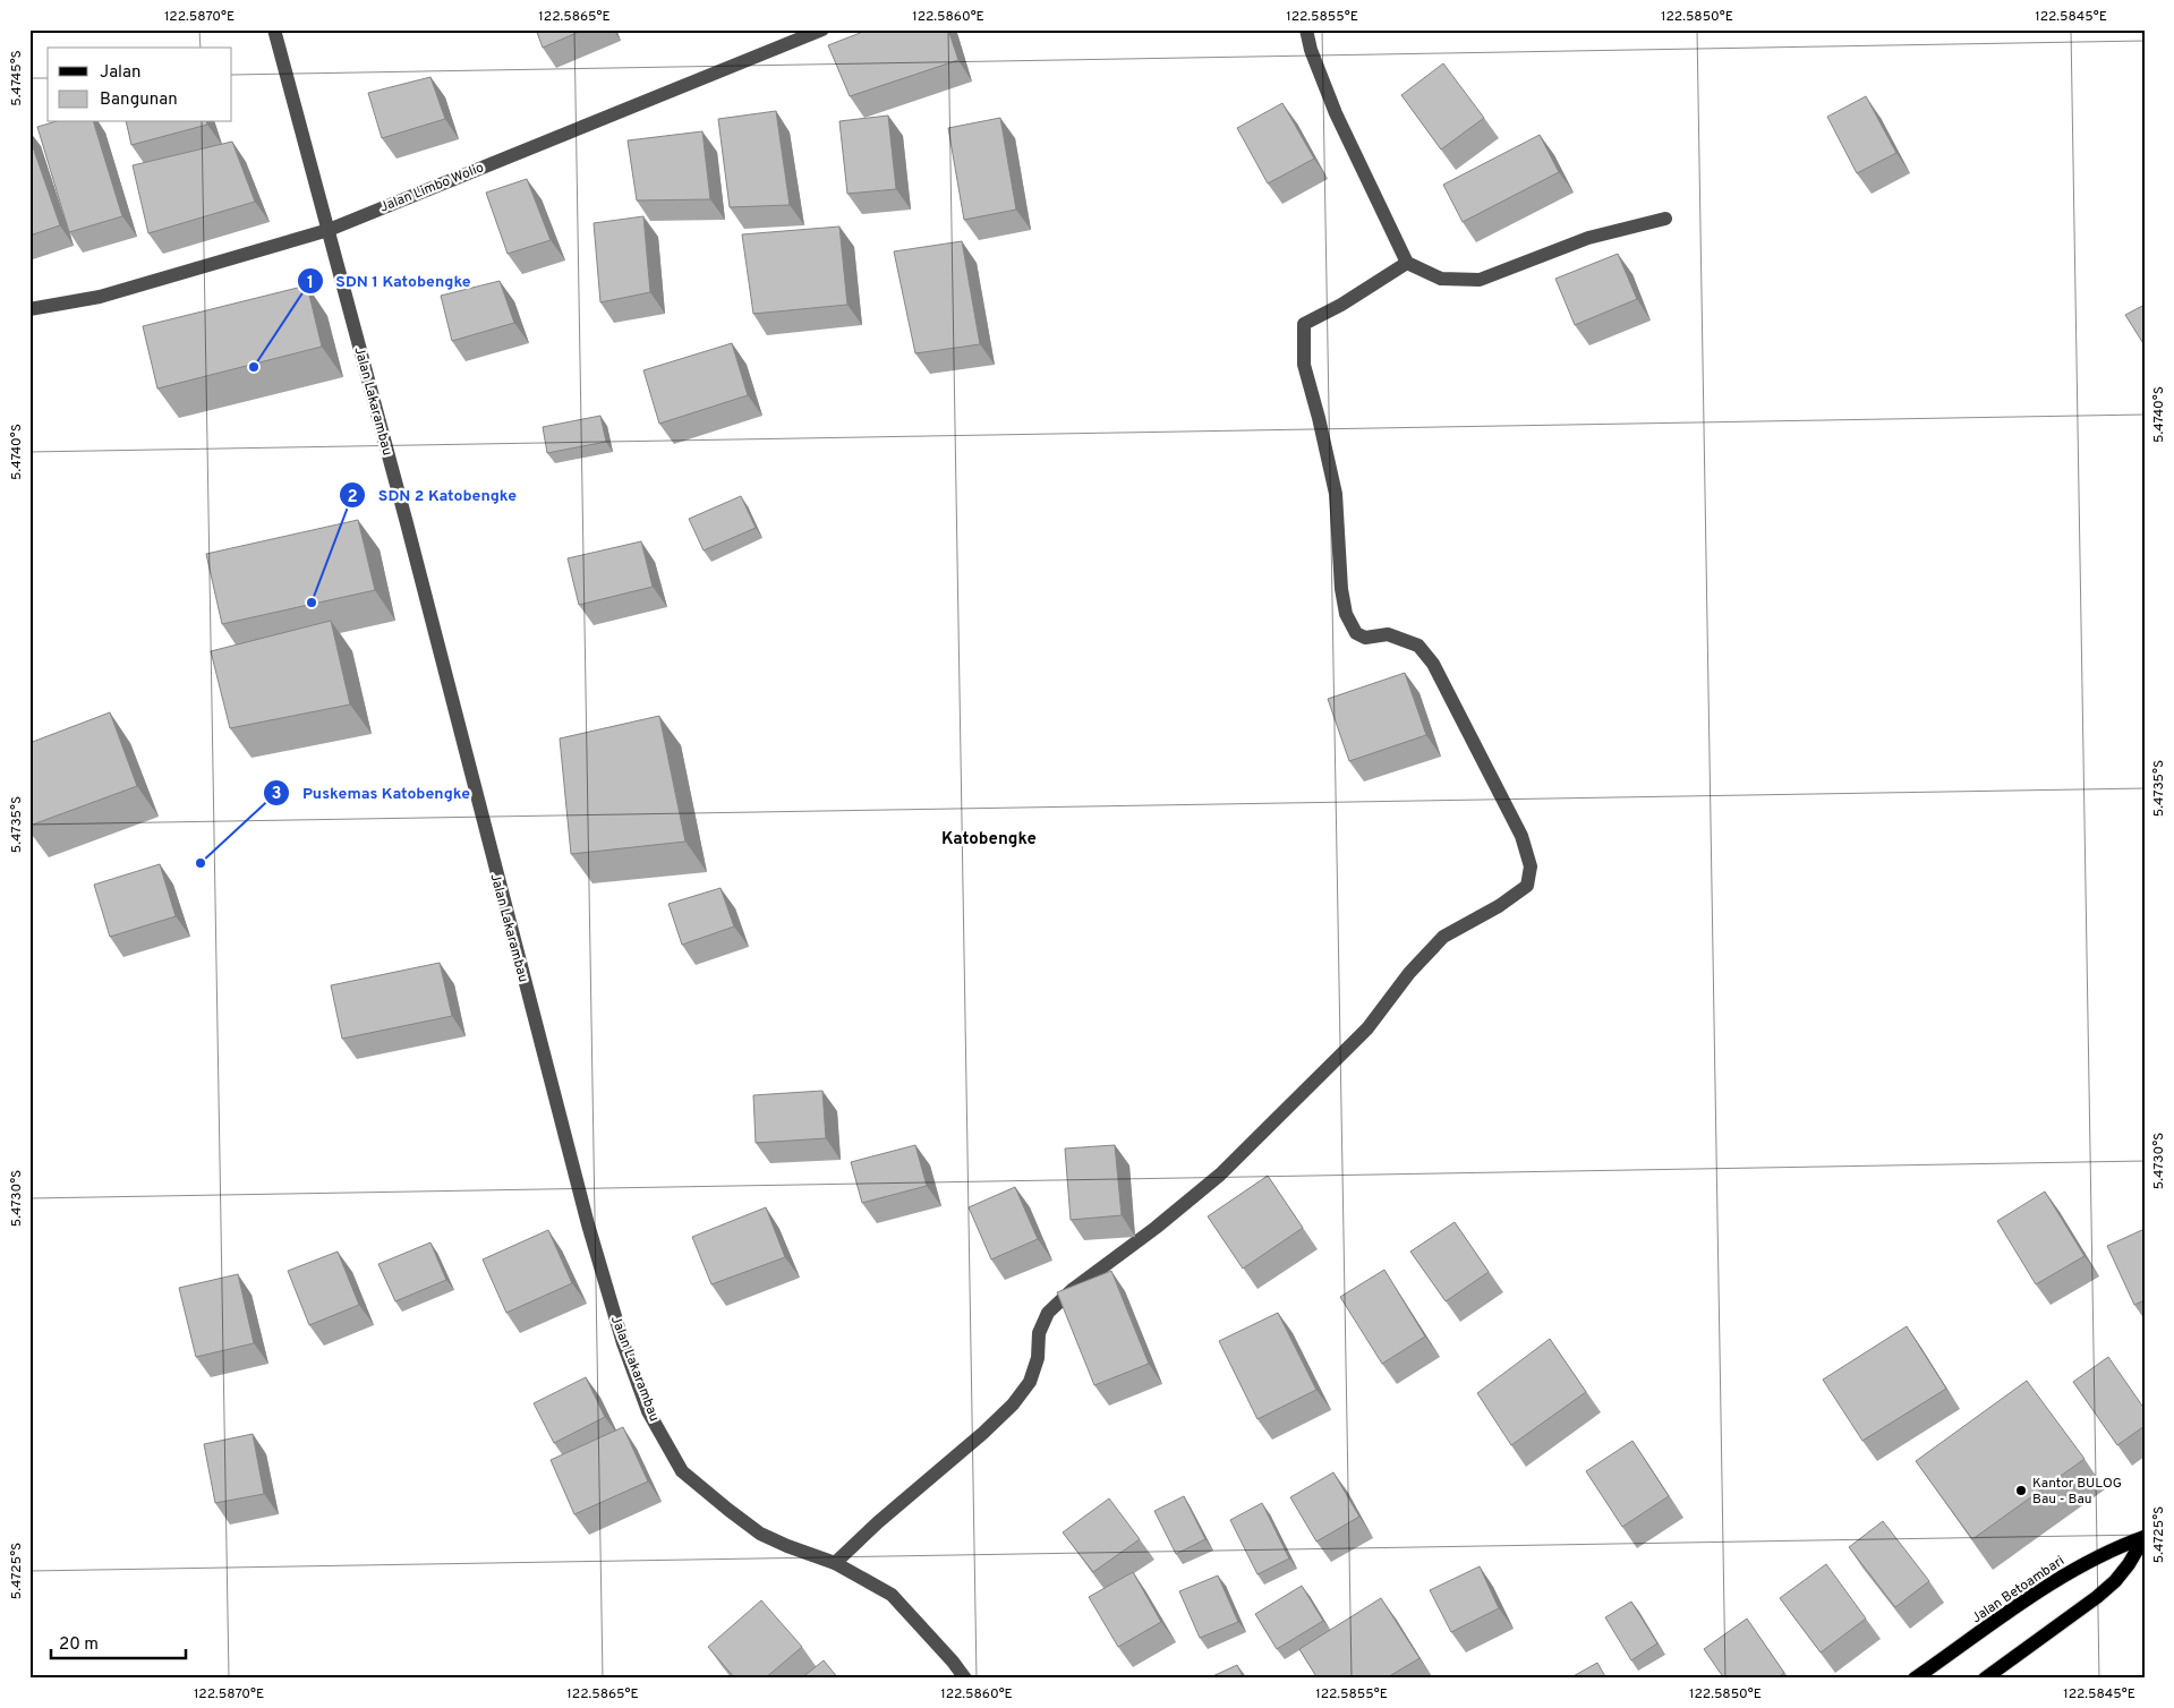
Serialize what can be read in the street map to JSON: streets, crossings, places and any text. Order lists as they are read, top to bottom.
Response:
{
  "streets": {
    "main road": ["Jalan Betoambari"],
    "street": ["Jalan Limbo Wolio", "Jalan Lakarambau"]
  },
  "crossings": [
    ["Jalan Limbo Wolio", "Jalan Lakarambau"]
  ],
  "districts": ["Katobengke"],
  "places": [
    "SDN 1 Katobengke",
    "SDN 2 Katobengke",
    "Puskemas Katobengke",
    "Kantor BULOG Bau - Bau"
  ],
  "legend": ["Jalan", "Bangunan"],
  "scale_bar": "20 m",
  "coordinates": [
    "122.5870°E",
    "122.5865°E",
    "122.5860°E",
    "122.5855°E",
    "122.5850°E",
    "122.5845°E",
    "5.4745°S",
    "5.4740°S",
    "5.4735°S",
    "5.4730°S",
    "5.4725°S"
  ]
}
